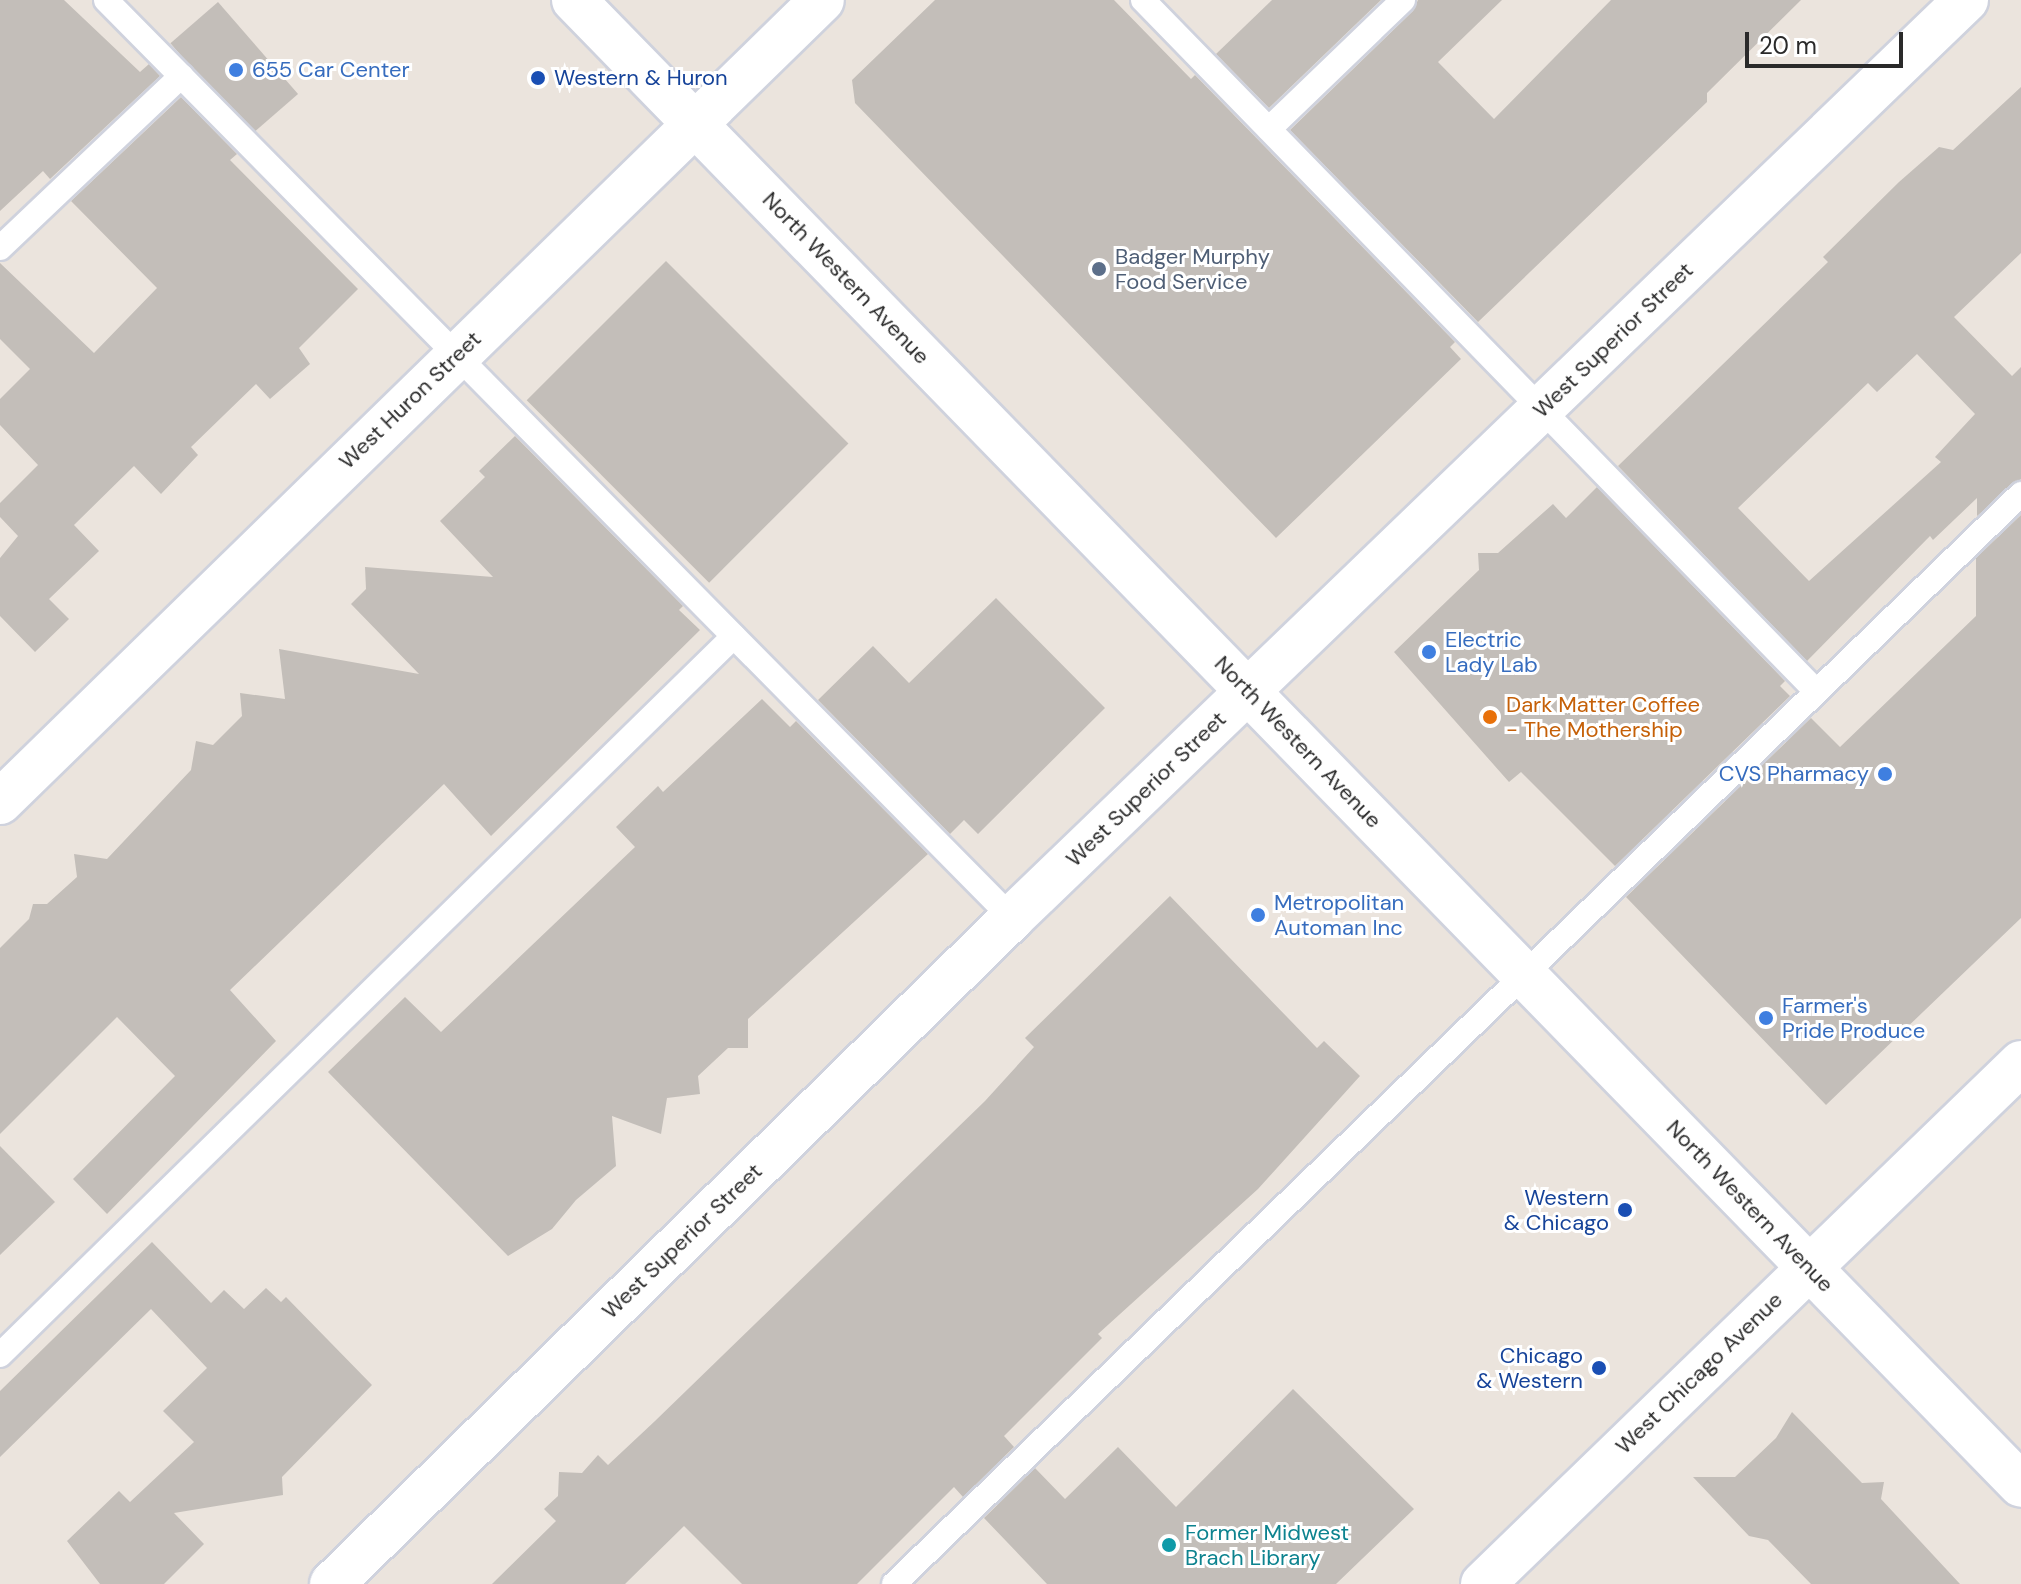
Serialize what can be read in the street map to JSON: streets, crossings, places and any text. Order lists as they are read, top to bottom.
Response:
{
  "streets": {
    "street": [
      "North Western Avenue",
      "West Superior Street",
      "West Huron Street",
      "West Chicago Avenue"
    ]
  },
  "crossings": [
    ["North Western Avenue", "West Superior Street"],
    ["North Western Avenue", "West Huron Street"],
    ["North Western Avenue", "West Chicago Avenue"]
  ],
  "places": [
    "655 Car Center",
    "Western & Huron",
    "Badger Murphy Food Service",
    "Electric Lady Lab",
    "Dark Matter Coffee - The Mothership",
    "CVS Pharmacy",
    "Metropolitan Automan Inc",
    "Farmer's Pride Produce",
    "Western & Chicago",
    "Chicago & Western",
    "Former Midwest Brach Library"
  ],
  "scale_bar": "20 m"
}
